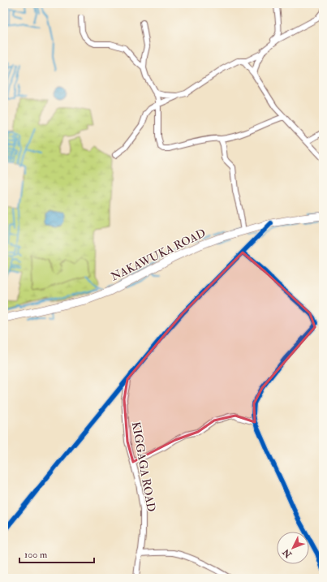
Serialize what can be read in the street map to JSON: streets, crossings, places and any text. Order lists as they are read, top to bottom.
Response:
{
  "streets": {
    "main road": ["NAKAWUKA ROAD"],
    "street": ["KIGGAGA ROAD"]
  },
  "scale_bar": "100 m",
  "north": "bottom left"
}
